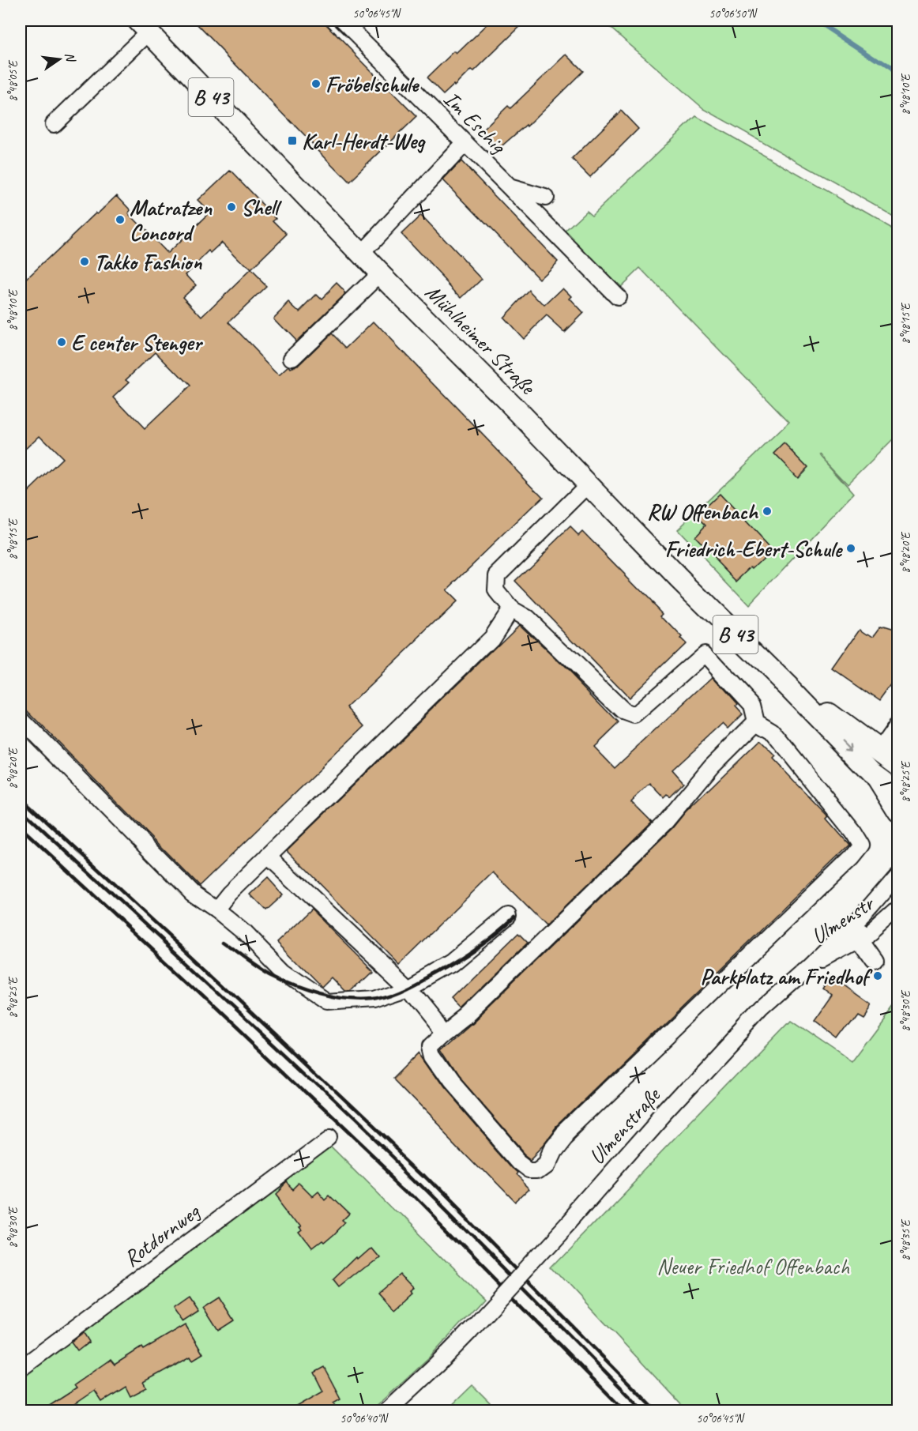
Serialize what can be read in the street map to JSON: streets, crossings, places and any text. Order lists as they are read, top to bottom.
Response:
{
  "streets": {
    "main road": ["B 43", "Mühlheimer Straße"],
    "street": [
      "Im Eschig",
      "Ulmenstr",
      "Ulmenstraße",
      "Rotdornweg"
    ]
  },
  "crossings": [
    ["Ulmenstr", "Ulmenstraße"]
  ],
  "parks": ["Neuer Friedhof Offenbach"],
  "places": {
    "other": [
      "Fröbelschule",
      "Shell",
      "Matratzen Concord",
      "Takko Fashion",
      "E center Stenger",
      "RW Offenbach",
      "Friedrich-Ebert-Schule",
      "Parkplatz am Friedhof"
    ],
    "transit": ["Karl-Herdt-Weg"]
  },
  "north": "right",
  "coordinates": [
    "50°06'45\"N",
    "50°06'50\"N",
    "8°48'05\"E",
    "8°48'10\"E",
    "8°48'15\"E",
    "8°48'20\"E",
    "8°48'25\"E",
    "8°48'30\"E",
    "8°48'35\"E",
    "50°06'40\"N"
  ]
}
